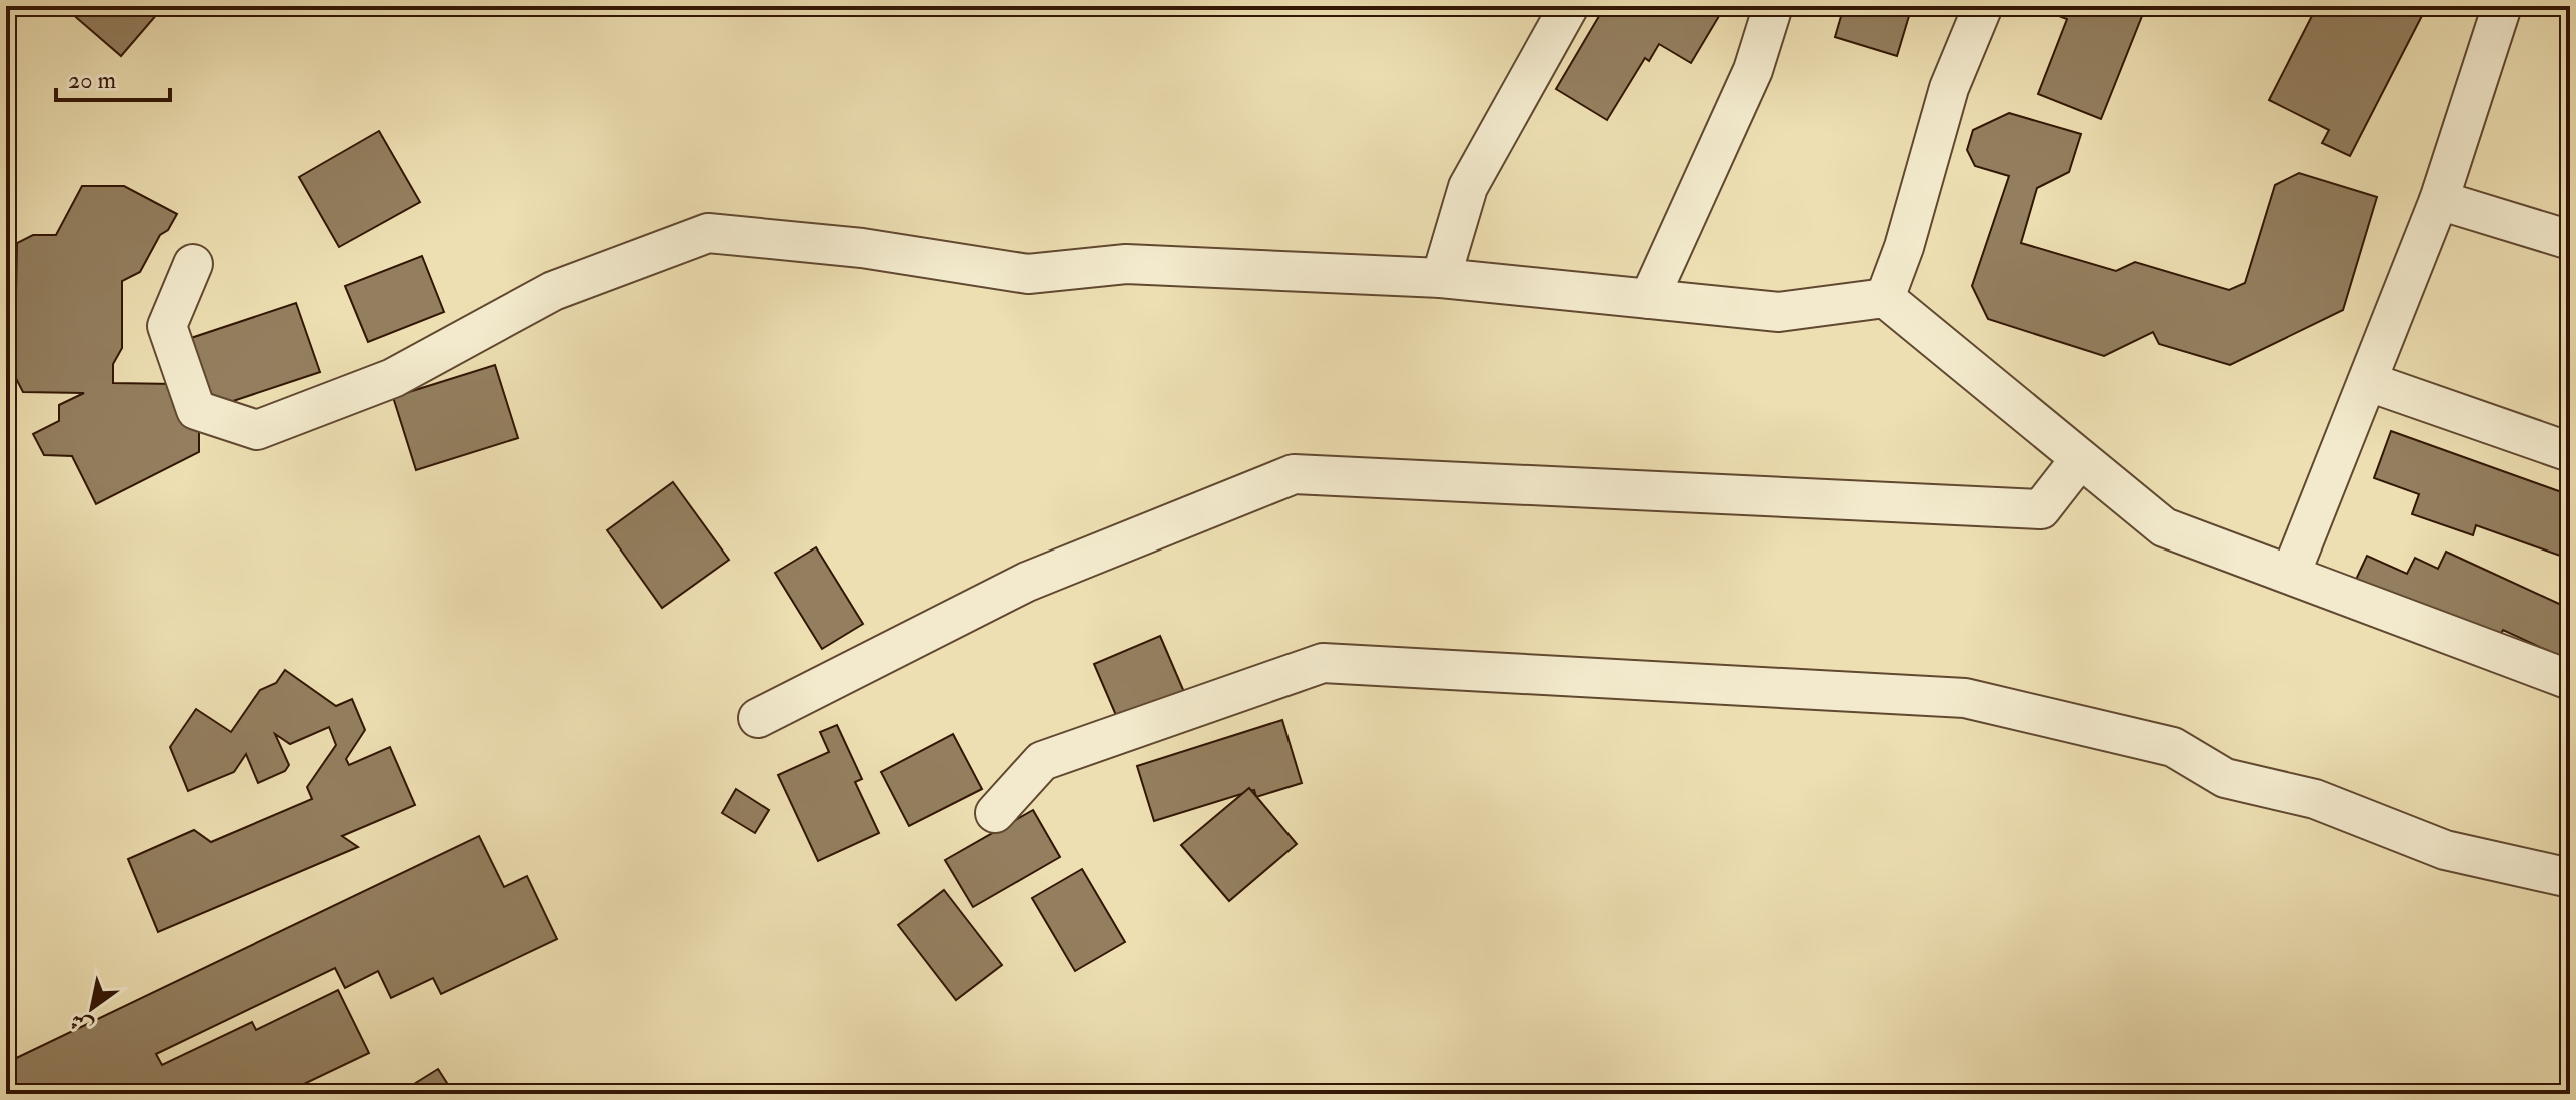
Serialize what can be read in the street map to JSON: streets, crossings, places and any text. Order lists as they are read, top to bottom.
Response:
{
  "scale_bar": "20 m",
  "north": "bottom left"
}
